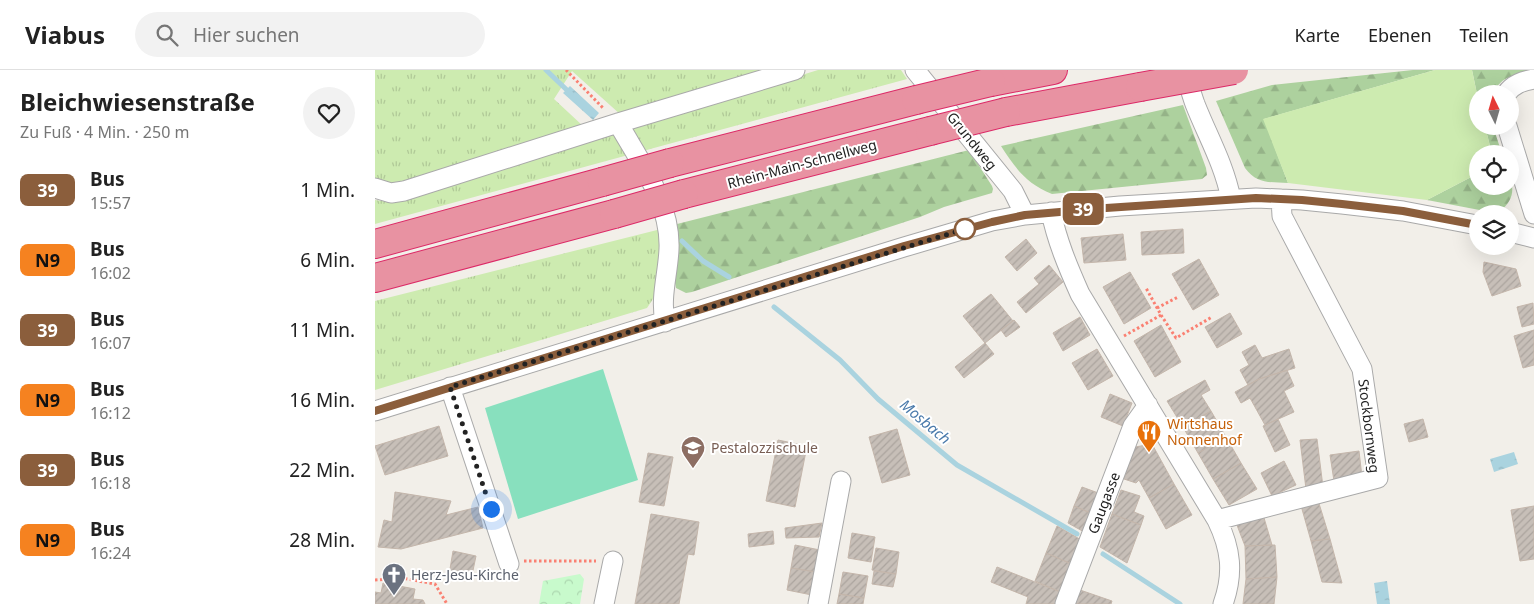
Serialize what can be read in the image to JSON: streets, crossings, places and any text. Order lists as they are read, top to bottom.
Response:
{
  "streets": {
    "highway": ["Rhein-Main-Schnellweg"],
    "street": ["Grundweg", "Stockbornweg", "Gaugasse"]
  },
  "water": ["Mosbach"],
  "places": {
    "restaurant": ["Wirtshaus Nonnenhof"],
    "school or university": ["Pestalozzischule"],
    "church": ["Herz-Jesu-Kirche"]
  },
  "lines": ["bus line 39"],
  "north": "top",
  "page": {
    "header": "Viabus",
    "search": "Hier suchen",
    "nav": ["Karte", "Ebenen", "Teilen"],
    "heading": ["Bleichwiesenstraße", "Zu Fuß · 4 Min. · 250 m"],
    "on_map": "39",
    "list": [
      {
        "mark": "39",
        "name": "Bus",
        "note": "15:57",
        "value": "1 Min."
      },
      {
        "mark": "N9",
        "name": "Bus",
        "note": "16:02",
        "value": "6 Min."
      },
      {
        "mark": "39",
        "name": "Bus",
        "note": "16:07",
        "value": "11 Min."
      },
      {
        "mark": "N9",
        "name": "Bus",
        "note": "16:12",
        "value": "16 Min."
      },
      {
        "mark": "39",
        "name": "Bus",
        "note": "16:18",
        "value": "22 Min."
      },
      {
        "mark": "N9",
        "name": "Bus",
        "note": "16:24",
        "value": "28 Min."
      }
    ]
  }
}
